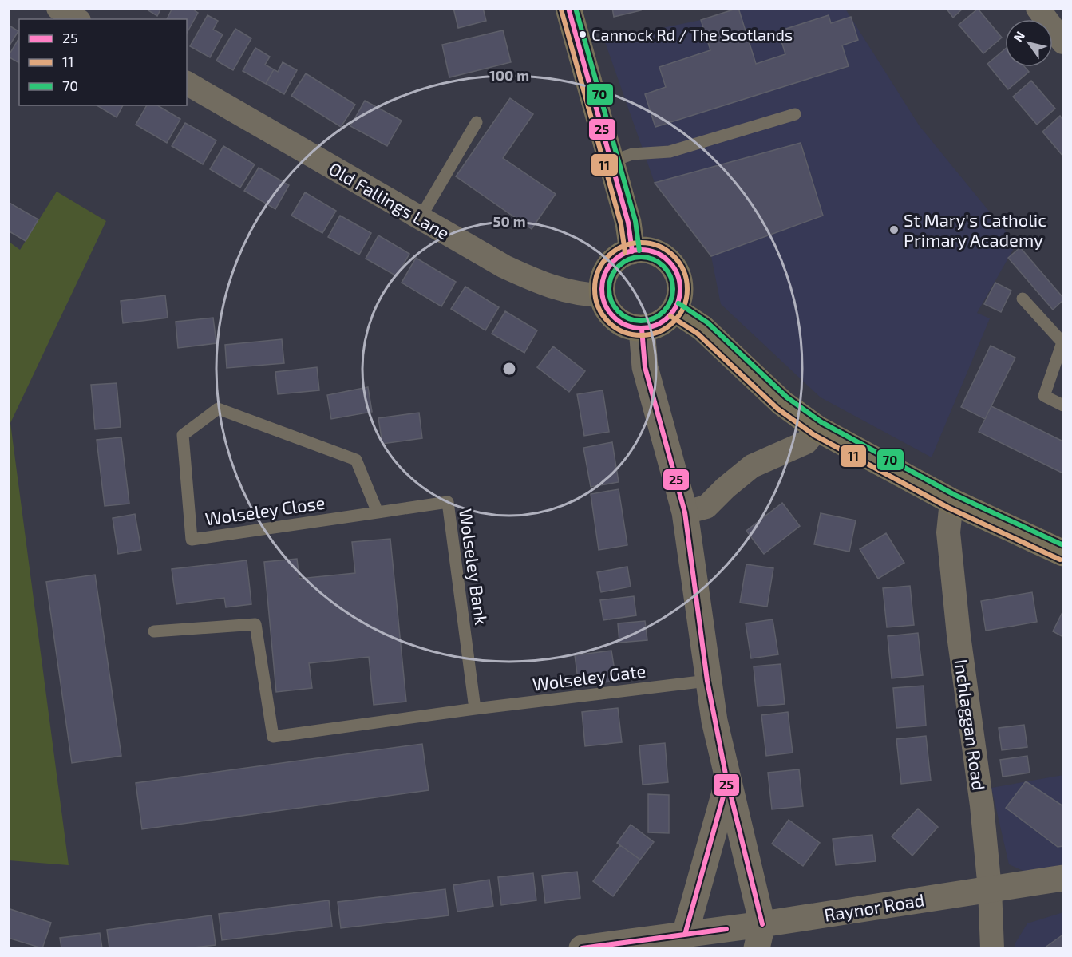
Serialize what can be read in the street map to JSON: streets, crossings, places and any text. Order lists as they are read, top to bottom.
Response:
{
  "streets": {
    "street": ["Old Fallings Lane", "Inchlaggan Road", "Raynor Road"],
    "lane": ["Wolseley Close", "Wolseley Bank", "Wolseley Gate"]
  },
  "crossings": [
    ["Wolseley Close", "Wolseley Bank"],
    ["Wolseley Bank", "Wolseley Gate"],
    ["Inchlaggan Road", "Raynor Road"]
  ],
  "places": ["Cannock Rd / The Scotlands", "St Mary's Catholic Primary Academy"],
  "lines": ["transit line 25", "transit line 70", "transit line 11"],
  "legend": ["25", "11", "70"],
  "north": "top left",
  "rings": ["100 m", "50 m"]
}
